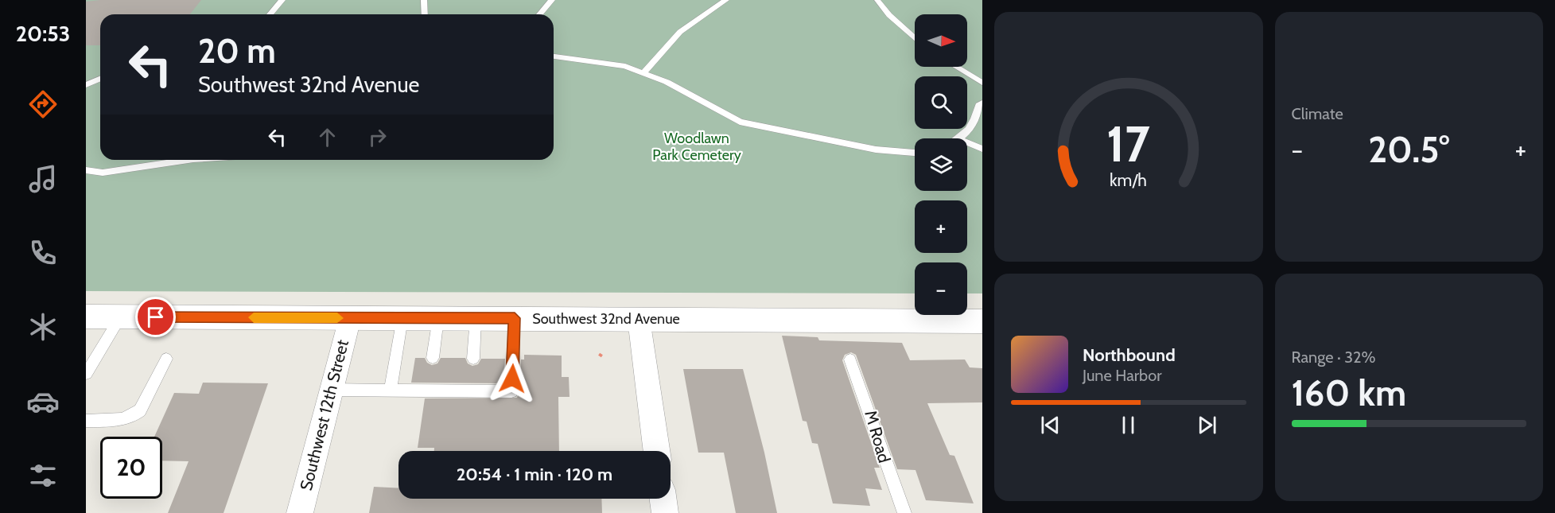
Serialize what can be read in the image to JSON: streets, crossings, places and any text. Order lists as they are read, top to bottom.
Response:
{
  "streets": {
    "street": ["Southwest 32nd Avenue", "Southwest 12th Street"],
    "lane": ["M Road"]
  },
  "crossings": [
    ["Southwest 32nd Avenue", "Southwest 12th Street"]
  ],
  "parks": ["Woodlawn Park Cemetery"],
  "north": "right",
  "page": {
    "tabs": "20:53",
    "tile": [
      "Climate",
      ["Range · 32%", "160 km"]
    ],
    "map_buttons": ["+", "−"],
    "turn": ["20 m", "Southwest 32nd Avenue"],
    "heat": ["−", "20.5°", "+"],
    "song": ["Northbound", "June Harbor"],
    "limit": "20",
    "trip": "20:54 · 1 min · 120 m",
    "gauge": ["17", "km/h"]
  }
}
